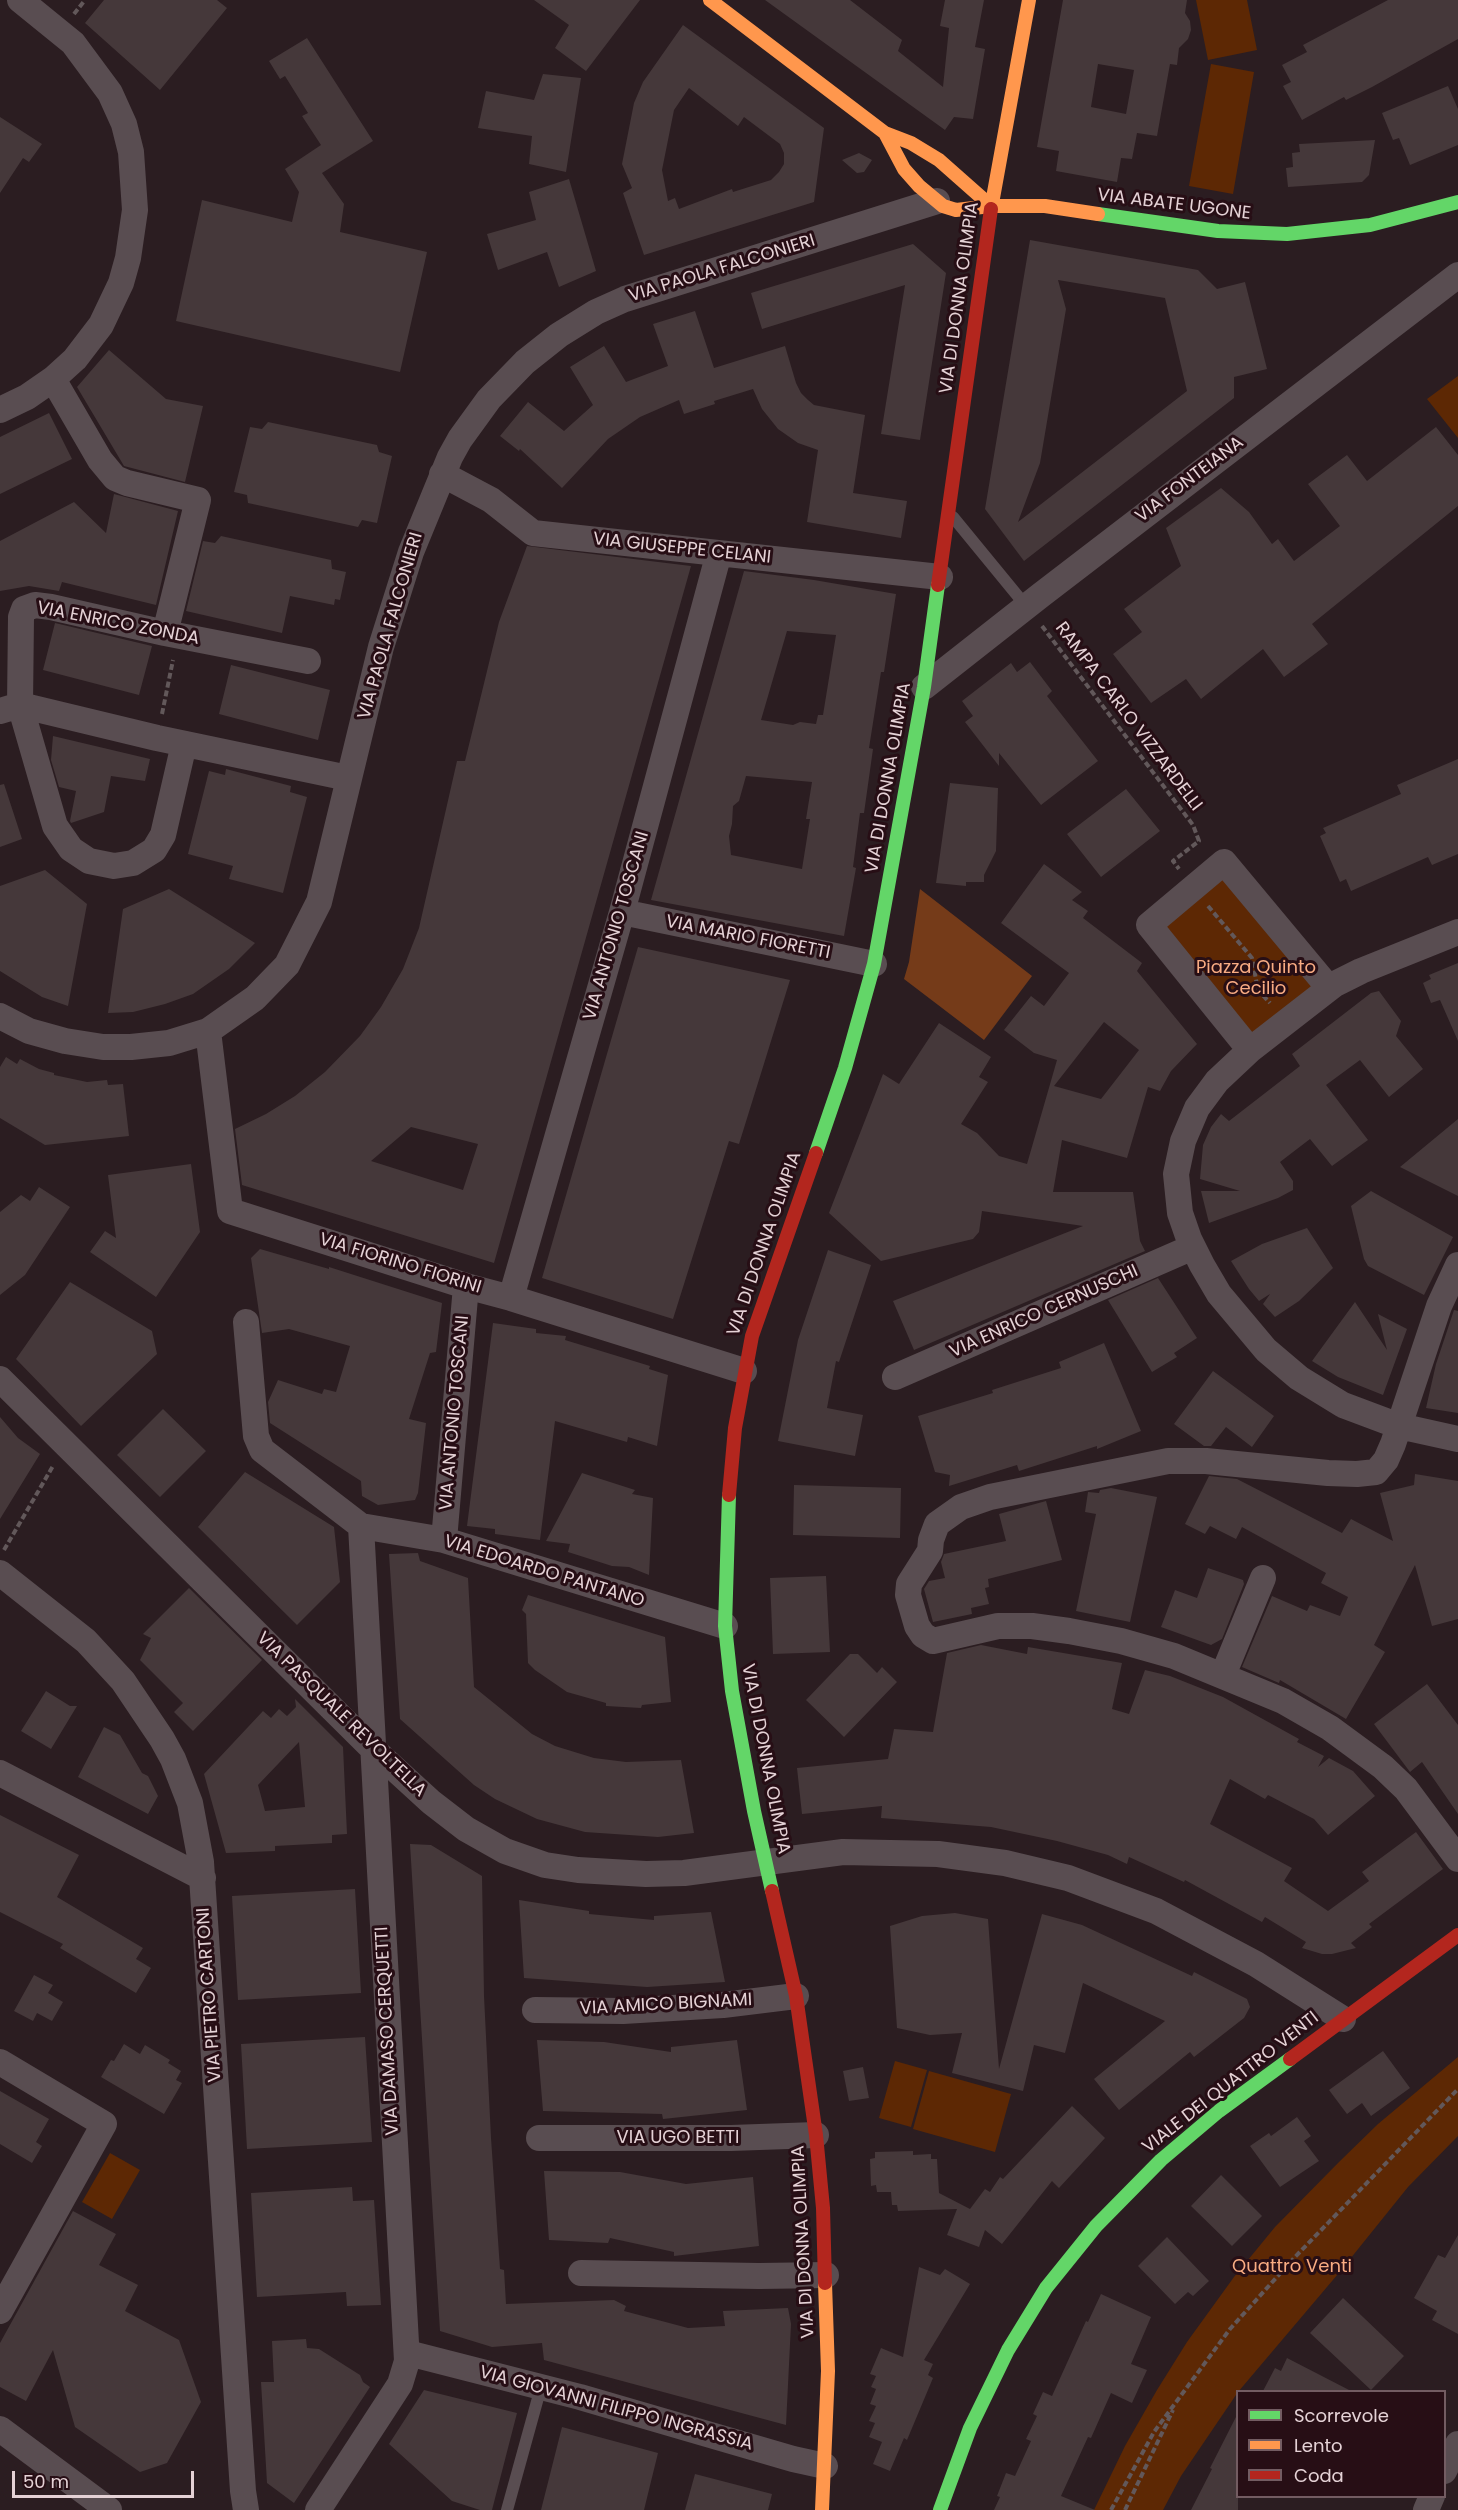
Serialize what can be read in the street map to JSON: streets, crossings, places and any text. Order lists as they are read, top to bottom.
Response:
{
  "streets": {
    "street": [
      "VIA ABATE UGONE",
      "VIA PAOLA FALCONIERI",
      "VIA DI DONNA OLIMPIA",
      "VIA FONTEIANA",
      "VIA GIUSEPPE CELANI",
      "VIA ENRICO ZONDA",
      "VIA ANTONIO TOSCANI",
      "VIA MARIO FIORETTI",
      "VIA FIORINO FIORINI",
      "VIA ENRICO CERNUSCHI",
      "VIA EDOARDO PANTANO",
      "VIA PASQUALE REVOLTELLA",
      "VIA PIETRO CARTONI",
      "VIA AMICO BIGNAMI",
      "VIA DAMASO CERQUETTI",
      "VIALE DEI QUATTRO VENTI",
      "VIA UGO BETTI",
      "VIA GIOVANNI FILIPPO INGRASSIA"
    ],
    "path": ["RAMPA CARLO VIZZARDELLI"]
  },
  "crossings": [
    ["VIA ABATE UGONE", "VIA PAOLA FALCONIERI"],
    ["VIA ABATE UGONE", "VIA DI DONNA OLIMPIA"],
    ["VIA PAOLA FALCONIERI", "VIA GIUSEPPE CELANI"],
    ["VIA PAOLA FALCONIERI", "VIA FIORINO FIORINI"],
    ["VIA DI DONNA OLIMPIA", "VIA FONTEIANA"],
    ["VIA DI DONNA OLIMPIA", "VIA GIUSEPPE CELANI"],
    ["VIA DI DONNA OLIMPIA", "VIA MARIO FIORETTI"],
    ["VIA DI DONNA OLIMPIA", "VIA FIORINO FIORINI"],
    ["VIA DI DONNA OLIMPIA", "VIA EDOARDO PANTANO"],
    ["VIA DI DONNA OLIMPIA", "VIA PASQUALE REVOLTELLA"],
    ["VIA DI DONNA OLIMPIA", "VIA AMICO BIGNAMI"],
    ["VIA DI DONNA OLIMPIA", "VIA UGO BETTI"],
    ["VIA DI DONNA OLIMPIA", "VIA GIOVANNI FILIPPO INGRASSIA"],
    ["VIA FONTEIANA", "RAMPA CARLO VIZZARDELLI"],
    ["VIA GIUSEPPE CELANI", "VIA ANTONIO TOSCANI"],
    ["VIA ANTONIO TOSCANI", "VIA MARIO FIORETTI"],
    ["VIA ANTONIO TOSCANI", "VIA FIORINO FIORINI"],
    ["VIA ANTONIO TOSCANI", "VIA EDOARDO PANTANO"],
    ["VIA EDOARDO PANTANO", "VIA DAMASO CERQUETTI"],
    ["VIA PASQUALE REVOLTELLA", "VIA DAMASO CERQUETTI"],
    ["VIA PASQUALE REVOLTELLA", "VIALE DEI QUATTRO VENTI"],
    ["VIA DAMASO CERQUETTI", "VIA GIOVANNI FILIPPO INGRASSIA"]
  ],
  "parks": ["Piazza Quinto Cecilio", "Quattro Venti"],
  "legend": ["Scorrevole", "Lento", "Coda"],
  "scale_bar": "50 m"
}
